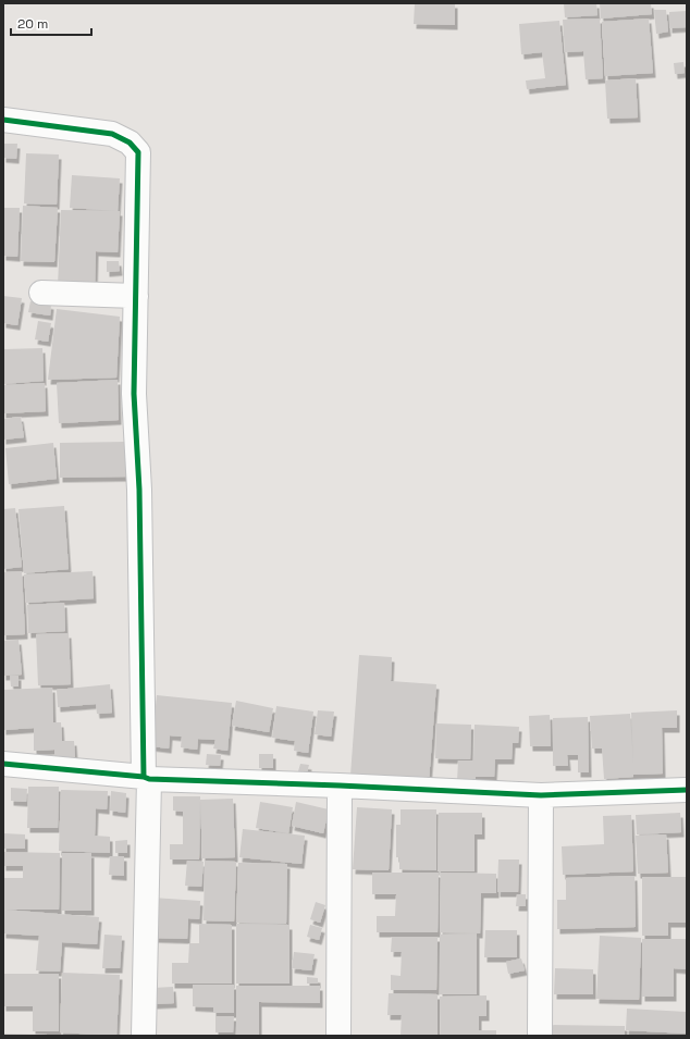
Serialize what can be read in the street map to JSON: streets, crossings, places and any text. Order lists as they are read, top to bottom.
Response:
{
  "scale_bar": "20 m"
}
